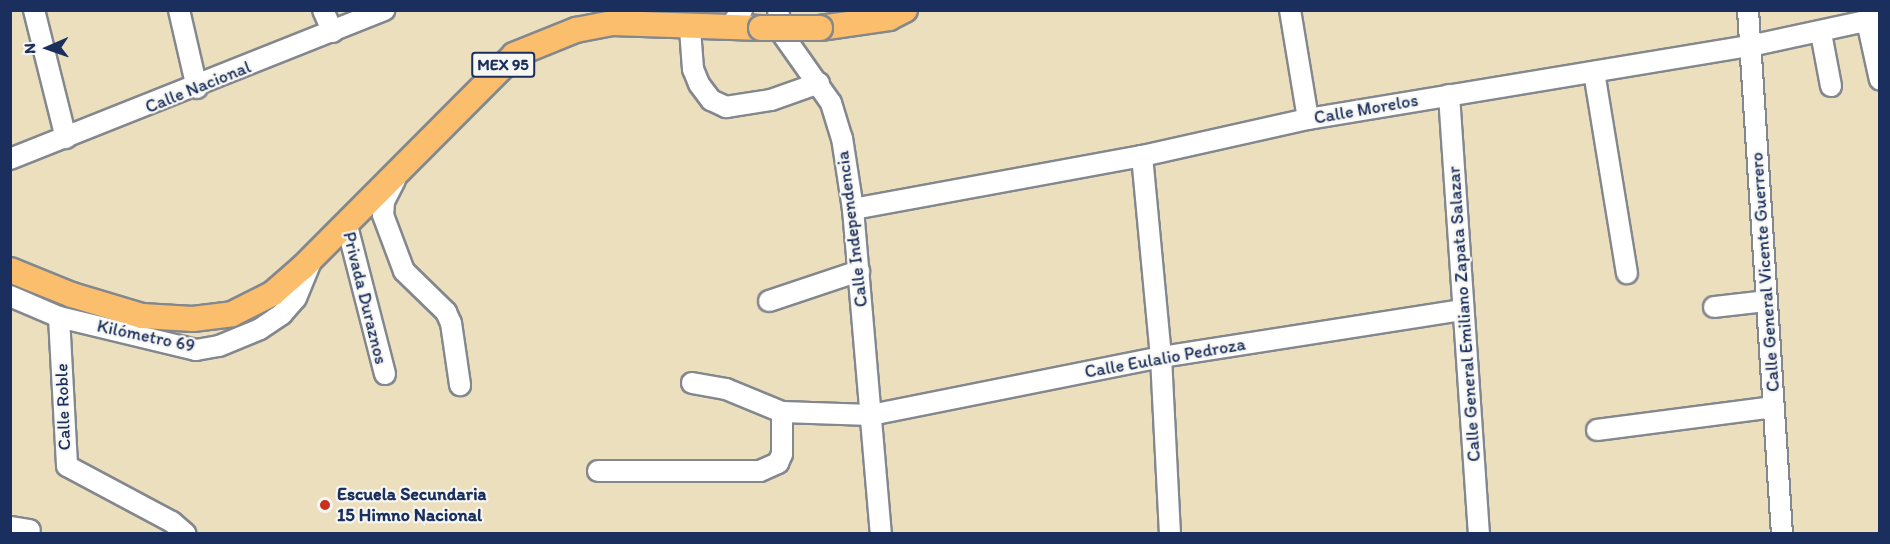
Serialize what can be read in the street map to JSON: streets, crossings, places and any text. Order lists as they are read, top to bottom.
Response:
{
  "streets": {
    "main road": ["MEX 95"],
    "street": [
      "Calle Nacional",
      "Calle Morelos",
      "Calle Independencia",
      "Calle General Vicente Guerrero",
      "Privada Duraznos",
      "Calle General Emiliano Zapata Salazar",
      "Kilómetro 69",
      "Calle Eulalio Pedroza",
      "Calle Roble"
    ]
  },
  "crossings": [
    ["MEX 95", "Privada Duraznos"],
    ["MEX 95", "Kilómetro 69"],
    ["Calle Morelos", "Calle Independencia"],
    ["Calle Morelos", "Calle General Vicente Guerrero"],
    ["Calle Morelos", "Calle General Emiliano Zapata Salazar"],
    ["Calle Independencia", "Calle Eulalio Pedroza"],
    ["Calle General Emiliano Zapata Salazar", "Calle Eulalio Pedroza"],
    ["Kilómetro 69", "Calle Roble"]
  ],
  "places": ["Escuela Secundaria 15 Himno Nacional"],
  "north": "left"
}
